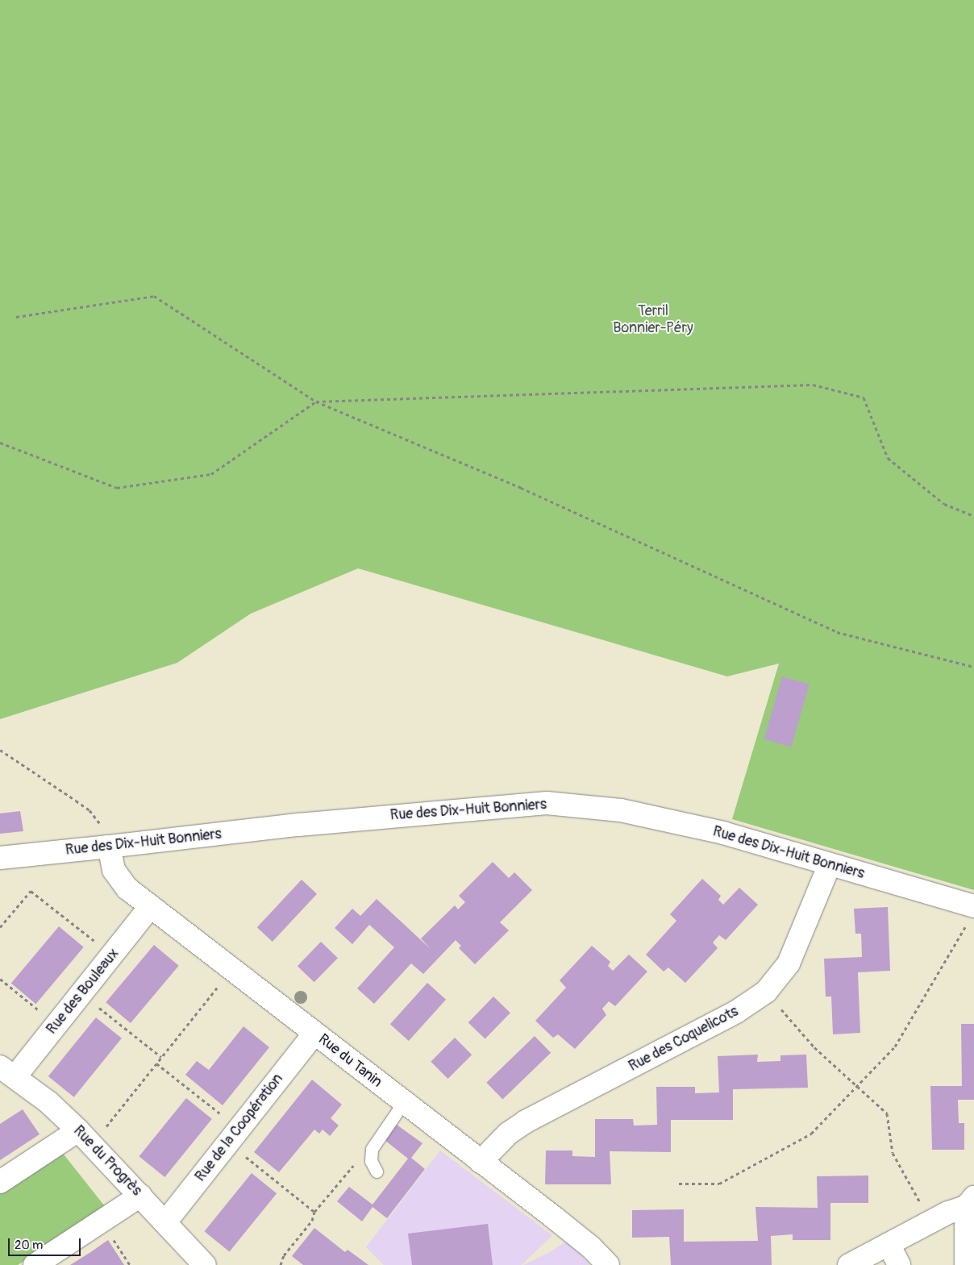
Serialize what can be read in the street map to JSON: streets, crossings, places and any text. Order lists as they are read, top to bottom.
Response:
{
  "streets": {
    "street": [
      "Rue des Dix-Huit Bonniers",
      "Rue des Bouleaux",
      "Rue des Coquelicots",
      "Rue du Tanin",
      "Rue de la Coopération",
      "Rue du Progrès"
    ]
  },
  "crossings": [
    ["Rue des Dix-Huit Bonniers", "Rue des Coquelicots"],
    ["Rue des Dix-Huit Bonniers", "Rue du Tanin"],
    ["Rue des Bouleaux", "Rue du Tanin"],
    ["Rue des Bouleaux", "Rue du Progrès"],
    ["Rue des Coquelicots", "Rue du Tanin"],
    ["Rue du Tanin", "Rue de la Coopération"],
    ["Rue de la Coopération", "Rue du Progrès"]
  ],
  "parks": ["Terril Bonnier-Péry"],
  "scale_bar": "20 m"
}
